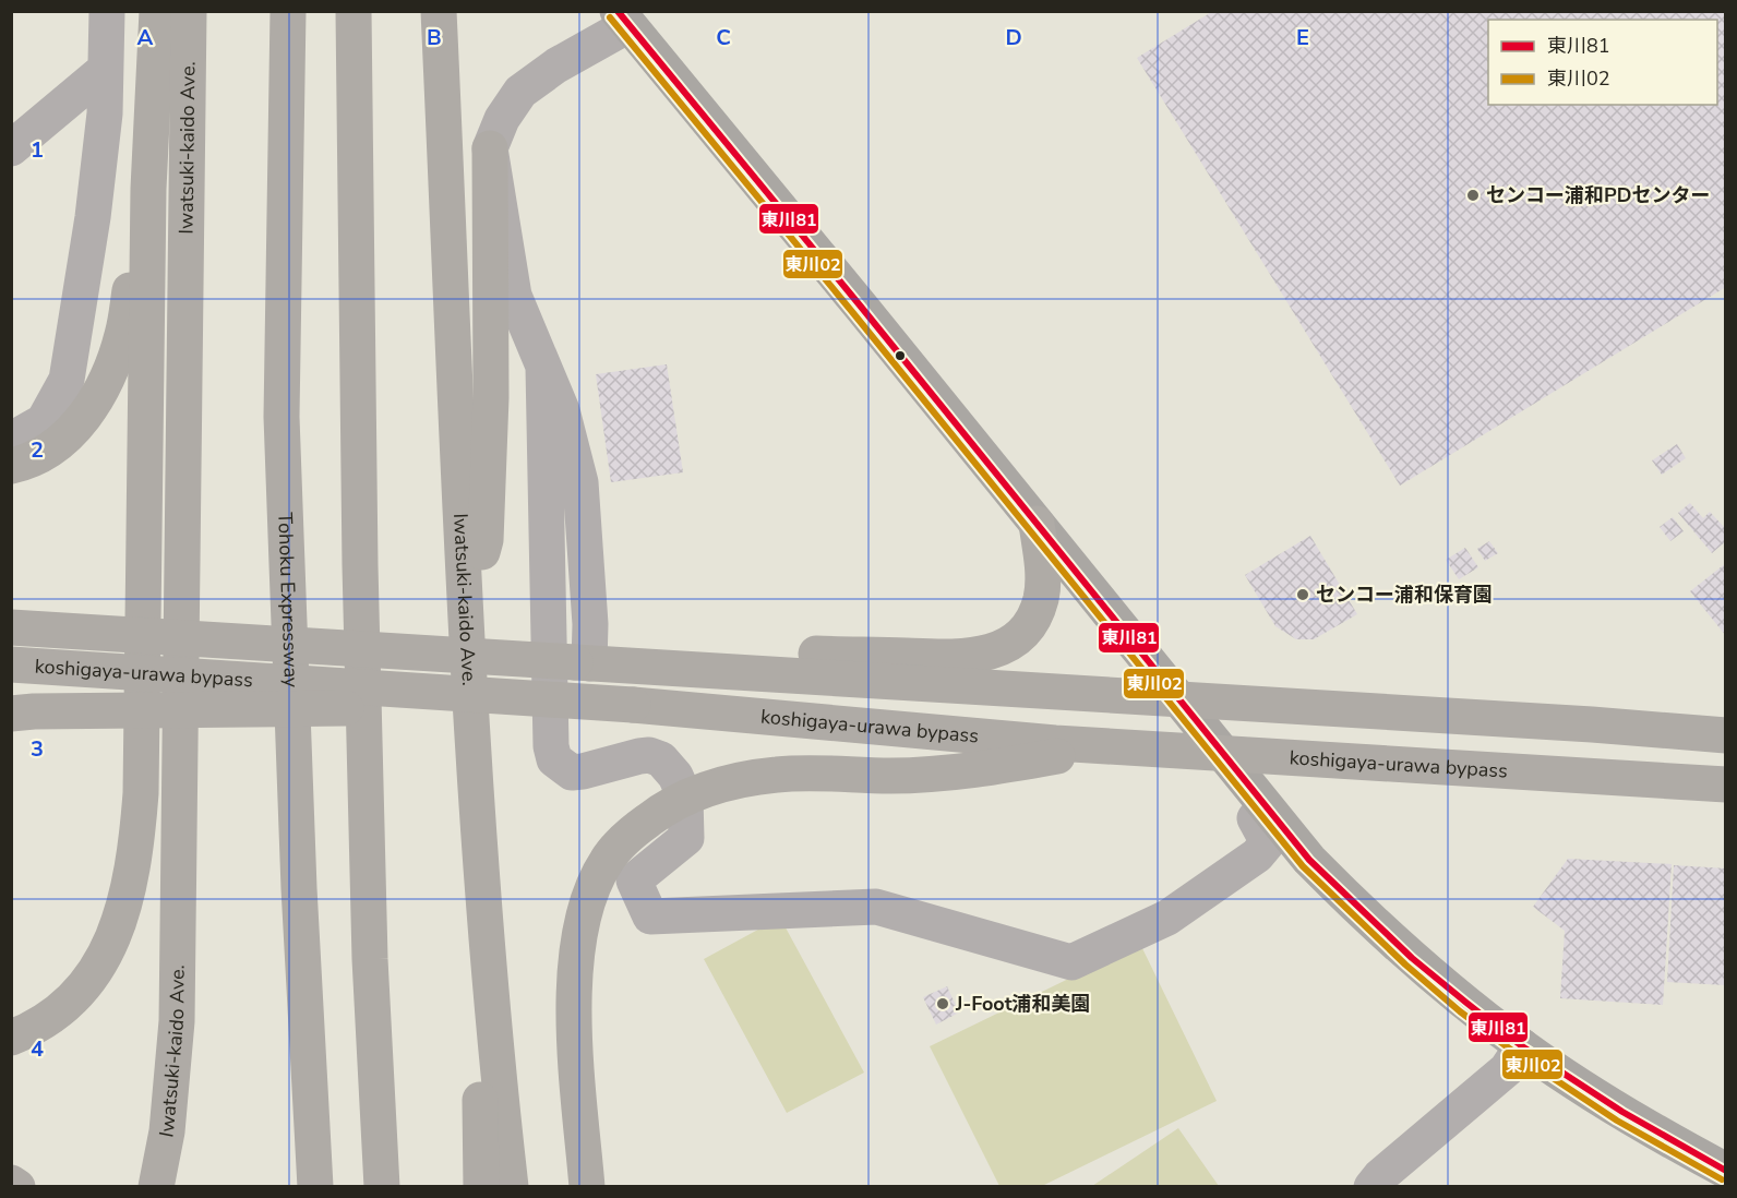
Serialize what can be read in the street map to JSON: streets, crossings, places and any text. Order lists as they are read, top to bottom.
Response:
{
  "streets": {
    "highway": ["Iwatsuki-kaido Ave.", "Tohoku Expressway", "koshigaya-urawa bypass"]
  },
  "places": ["センコー浦和PDセンター", "センコー浦和保育園", "J-Foot浦和美園"],
  "lines": ["transit line 東川81", "transit line 東川02"],
  "legend": ["東川81", "東川02"],
  "grid": {
    "columns": [
      "A",
      "B",
      "C",
      "D",
      "E"
    ],
    "rows": [
      "1",
      "2",
      "3",
      "4"
    ]
  }
}
